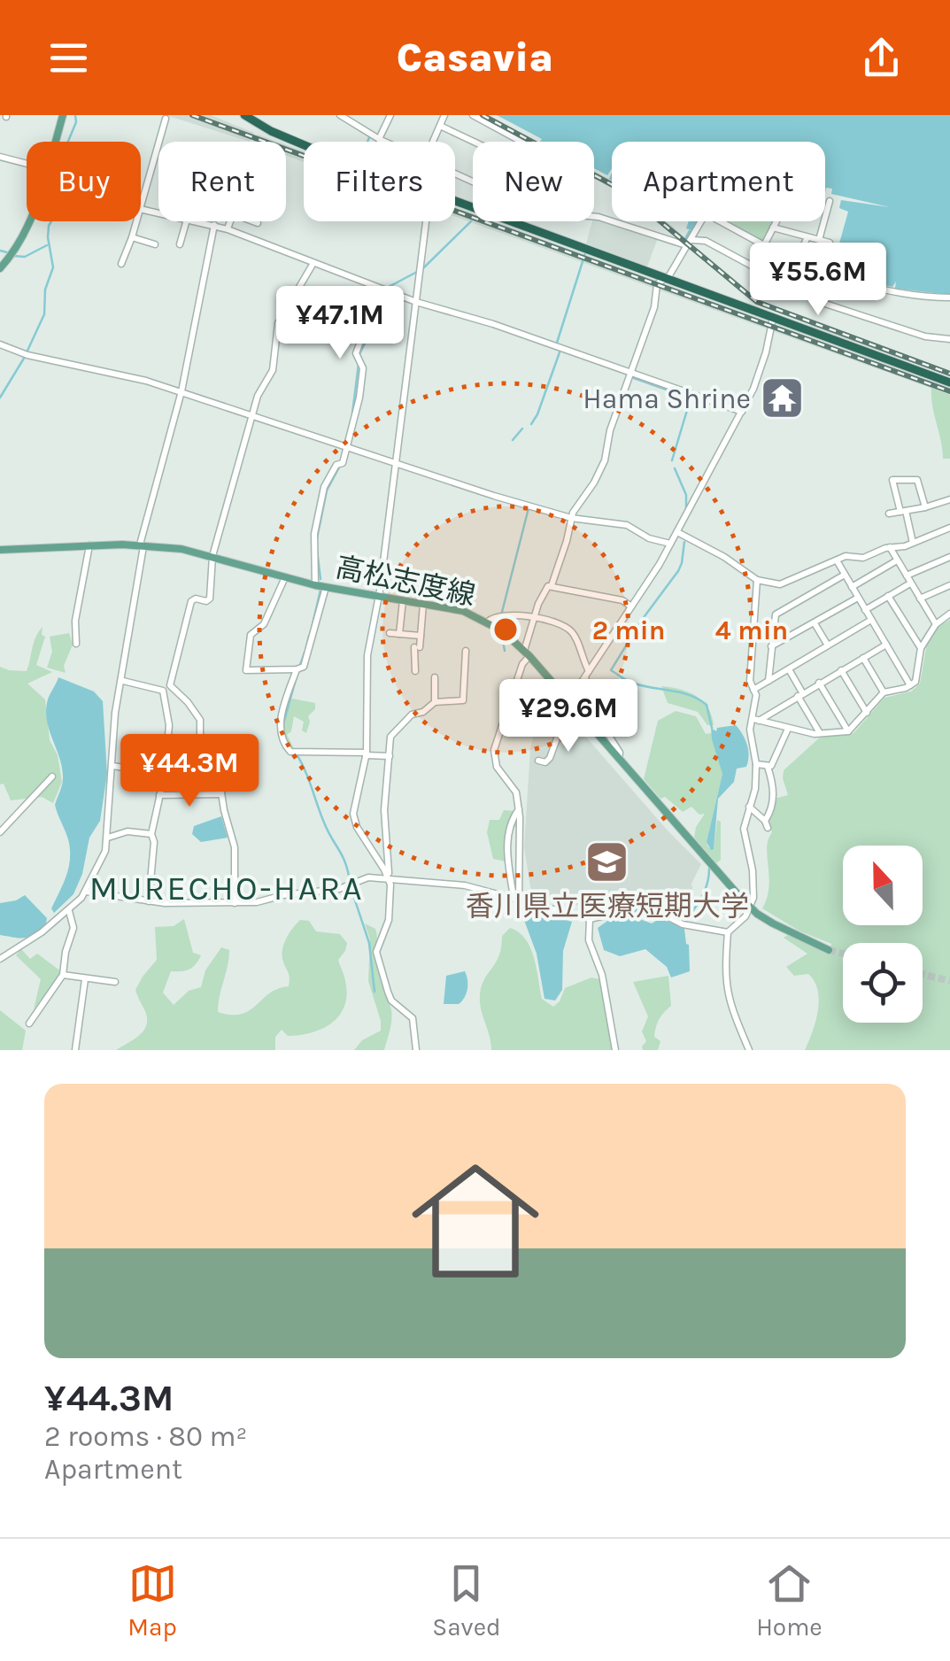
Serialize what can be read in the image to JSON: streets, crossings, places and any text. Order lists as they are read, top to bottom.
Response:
{
  "streets": {
    "main road": ["高松志度線"]
  },
  "districts": ["MURECHO-HARA"],
  "places": {
    "temple": ["Hama Shrine"],
    "school or university": ["香川県立医療短期大学"]
  },
  "north": "top",
  "page": {
    "header": "Casavia",
    "chip": [
      "Buy",
      "Rent",
      "Filters",
      "New",
      "Apartment"
    ],
    "price": [
      "¥55.6M",
      "¥47.1M",
      "¥29.6M",
      "¥44.3M"
    ],
    "list": [
      {
        "name": "¥44.3M",
        "note": "2 rooms · 80 m² · Apartment"
      }
    ],
    "tabs": ["Map", "Saved", "Home"]
  },
  "rings": ["2 min", "4 min"]
}
